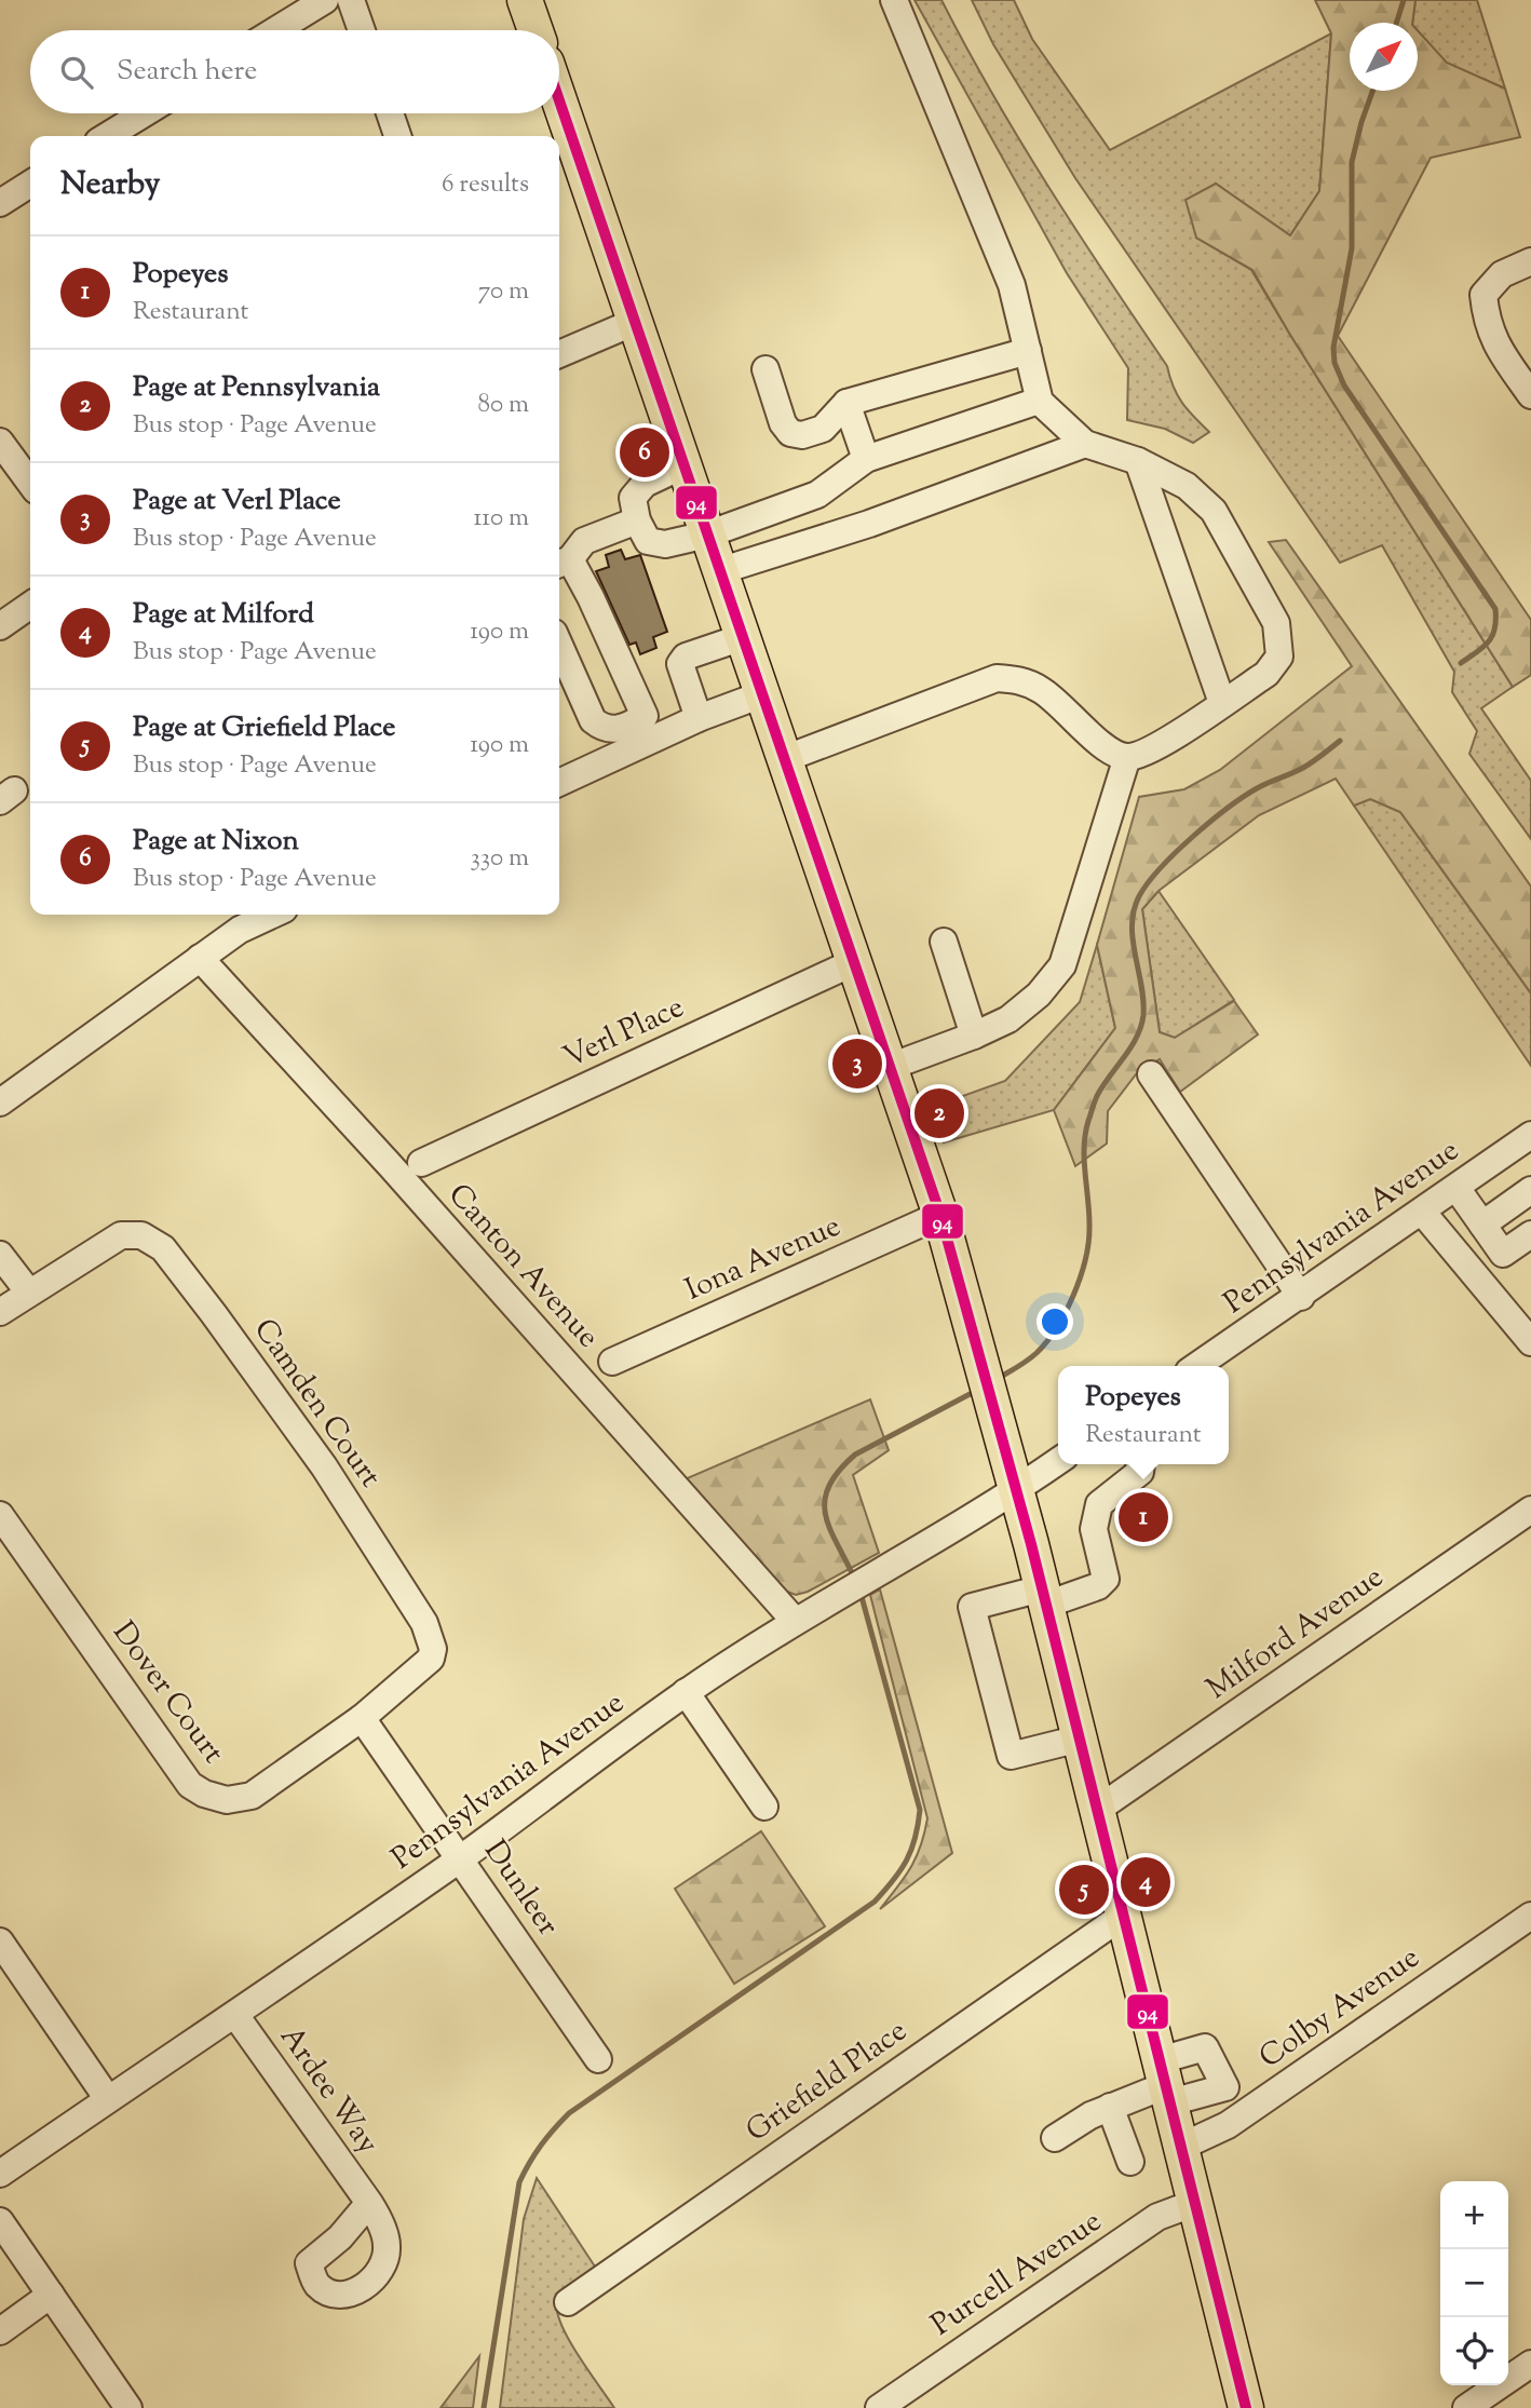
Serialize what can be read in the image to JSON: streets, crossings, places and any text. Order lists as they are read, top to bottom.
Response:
{
  "streets": {
    "street": [
      "Verl Place",
      "Pennsylvania Avenue",
      "Iona Avenue",
      "Canton Avenue",
      "Camden Court",
      "Milford Avenue",
      "Dover Court",
      "Dunleer",
      "Colby Avenue",
      "Griefield Place",
      "Ardee Way",
      "Purcell Avenue"
    ]
  },
  "crossings": [
    ["Pennsylvania Avenue", "Canton Avenue"],
    ["Pennsylvania Avenue", "Dunleer"],
    ["Pennsylvania Avenue", "Ardee Way"],
    ["Camden Court", "Dover Court"],
    ["Camden Court", "Dunleer"],
    ["Dover Court", "Dunleer"]
  ],
  "lines": ["transit line 94"],
  "north": "top right",
  "page": {
    "search": "Search here",
    "heading": ["Nearby", "6 results"],
    "list": [
      {
        "mark": "1",
        "name": "Popeyes",
        "note": "Restaurant",
        "value": "70 m"
      },
      {
        "mark": "2",
        "name": "Page at Pennsylvania",
        "note": "Bus stop · Page Avenue",
        "value": "80 m"
      },
      {
        "mark": "3",
        "name": "Page at Verl Place",
        "note": "Bus stop · Page Avenue",
        "value": "110 m"
      },
      {
        "mark": "4",
        "name": "Page at Milford",
        "note": "Bus stop · Page Avenue",
        "value": "190 m"
      },
      {
        "mark": "5",
        "name": "Page at Griefield Place",
        "note": "Bus stop · Page Avenue",
        "value": "190 m"
      },
      {
        "mark": "6",
        "name": "Page at Nixon",
        "note": "Bus stop · Page Avenue",
        "value": "330 m"
      }
    ],
    "pins": [
      "6",
      "3",
      "2",
      "1",
      "4",
      "5"
    ],
    "popup": ["Popeyes", "Restaurant"],
    "map_buttons": ["+", "−"]
  }
}
